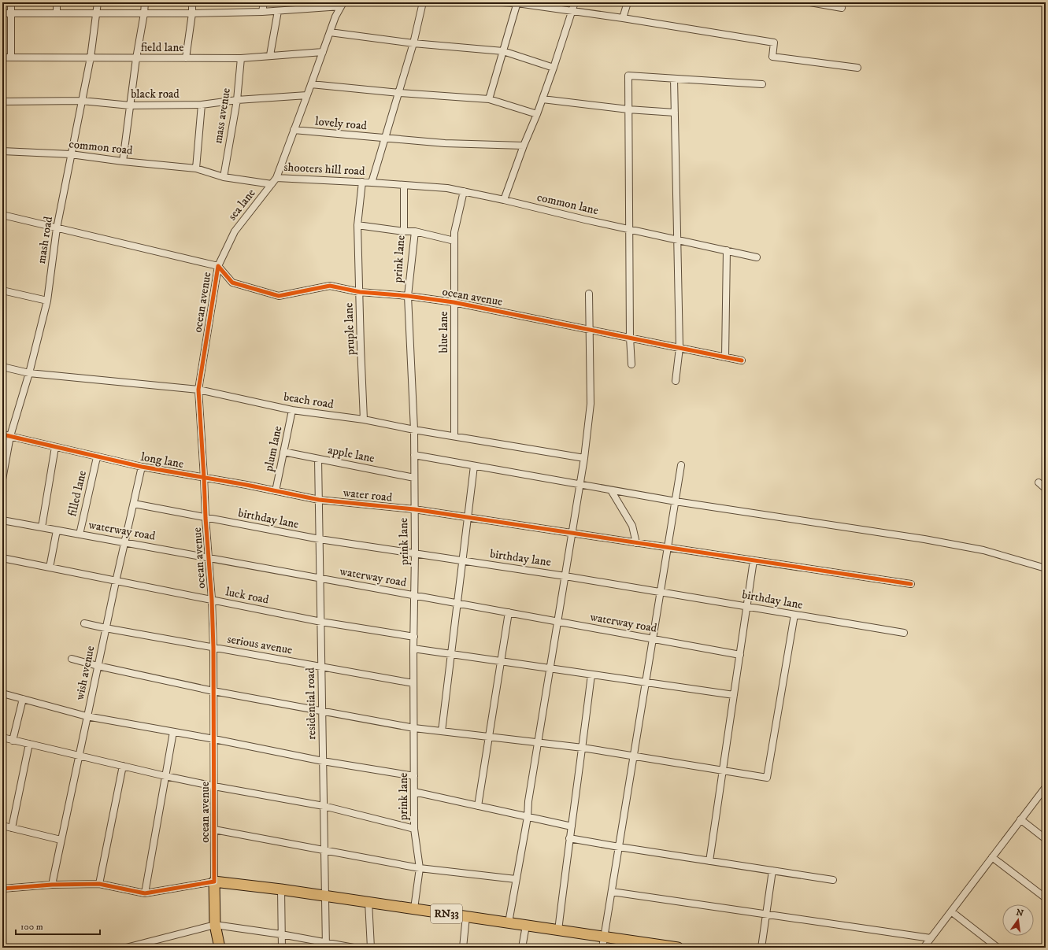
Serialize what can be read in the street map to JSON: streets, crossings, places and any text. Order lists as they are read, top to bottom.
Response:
{
  "streets": {
    "main road": ["RN33"],
    "street": [
      "field lane",
      "black road",
      "mass avenue",
      "lovely road",
      "common road",
      "shooters hill road",
      "common lane",
      "sea lane",
      "mash road",
      "prink lane",
      "ocean avenue",
      "pruple lane",
      "blue lane",
      "beach road",
      "plum lane",
      "apple lane",
      "long lane",
      "filled lane",
      "water road",
      "birthday lane",
      "waterway road",
      "luck road",
      "serious avenue",
      "wish avenue",
      "residential road"
    ]
  },
  "crossings": [
    ["field lane", "mass avenue"],
    ["field lane", "sea lane"],
    ["field lane", "mash road"],
    ["black road", "mass avenue"],
    ["black road", "sea lane"],
    ["black road", "mash road"],
    ["mass avenue", "common road"],
    ["lovely road", "sea lane"],
    ["common road", "sea lane"],
    ["common road", "mash road"],
    ["shooters hill road", "common lane"],
    ["shooters hill road", "sea lane"],
    ["shooters hill road", "pruple lane"],
    ["common lane", "prink lane"],
    ["common lane", "blue lane"],
    ["sea lane", "ocean avenue"],
    ["mash road", "beach road"],
    ["mash road", "long lane"],
    ["prink lane", "ocean avenue"],
    ["prink lane", "beach road"],
    ["prink lane", "apple lane"],
    ["prink lane", "water road"],
    ["prink lane", "birthday lane"],
    ["prink lane", "waterway road"],
    ["prink lane", "luck road"],
    ["prink lane", "serious avenue"],
    ["prink lane", "RN33"],
    ["ocean avenue", "pruple lane"],
    ["ocean avenue", "blue lane"],
    ["ocean avenue", "beach road"],
    ["ocean avenue", "long lane"],
    ["ocean avenue", "birthday lane"],
    ["ocean avenue", "waterway road"],
    ["ocean avenue", "luck road"],
    ["ocean avenue", "serious avenue"],
    ["ocean avenue", "RN33"],
    ["pruple lane", "beach road"],
    ["blue lane", "beach road"],
    ["beach road", "plum lane"],
    ["plum lane", "apple lane"],
    ["plum lane", "long lane"],
    ["apple lane", "residential road"],
    ["long lane", "filled lane"],
    ["long lane", "water road"],
    ["long lane", "wish avenue"],
    ["long lane", "residential road"],
    ["filled lane", "waterway road"],
    ["water road", "residential road"],
    ["birthday lane", "wish avenue"],
    ["birthday lane", "residential road"],
    ["waterway road", "wish avenue"],
    ["waterway road", "residential road"],
    ["luck road", "wish avenue"],
    ["luck road", "residential road"],
    ["serious avenue", "wish avenue"],
    ["serious avenue", "residential road"],
    ["wish avenue", "RN33"],
    ["residential road", "RN33"]
  ],
  "scale_bar": "100 m",
  "north": "top"
}
